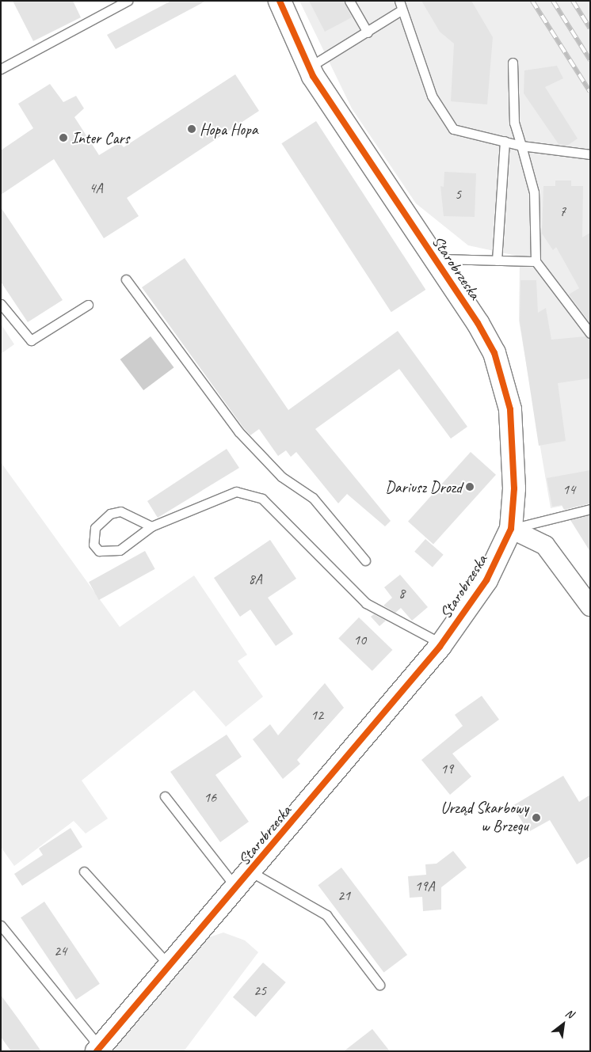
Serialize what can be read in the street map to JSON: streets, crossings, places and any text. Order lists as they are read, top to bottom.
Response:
{
  "streets": {
    "street": ["Starobrzeska"]
  },
  "places": [
    "Hopa Hopa",
    "Inter Cars",
    "Dariusz Drozd",
    "Urząd Skarbowy w Brzegu"
  ],
  "house_numbers": [
    "4A",
    "5",
    "7",
    "14",
    "8A",
    "8",
    "10",
    "12",
    "19",
    "16",
    "19A",
    "21",
    "24",
    "25"
  ],
  "north": "top right"
}
